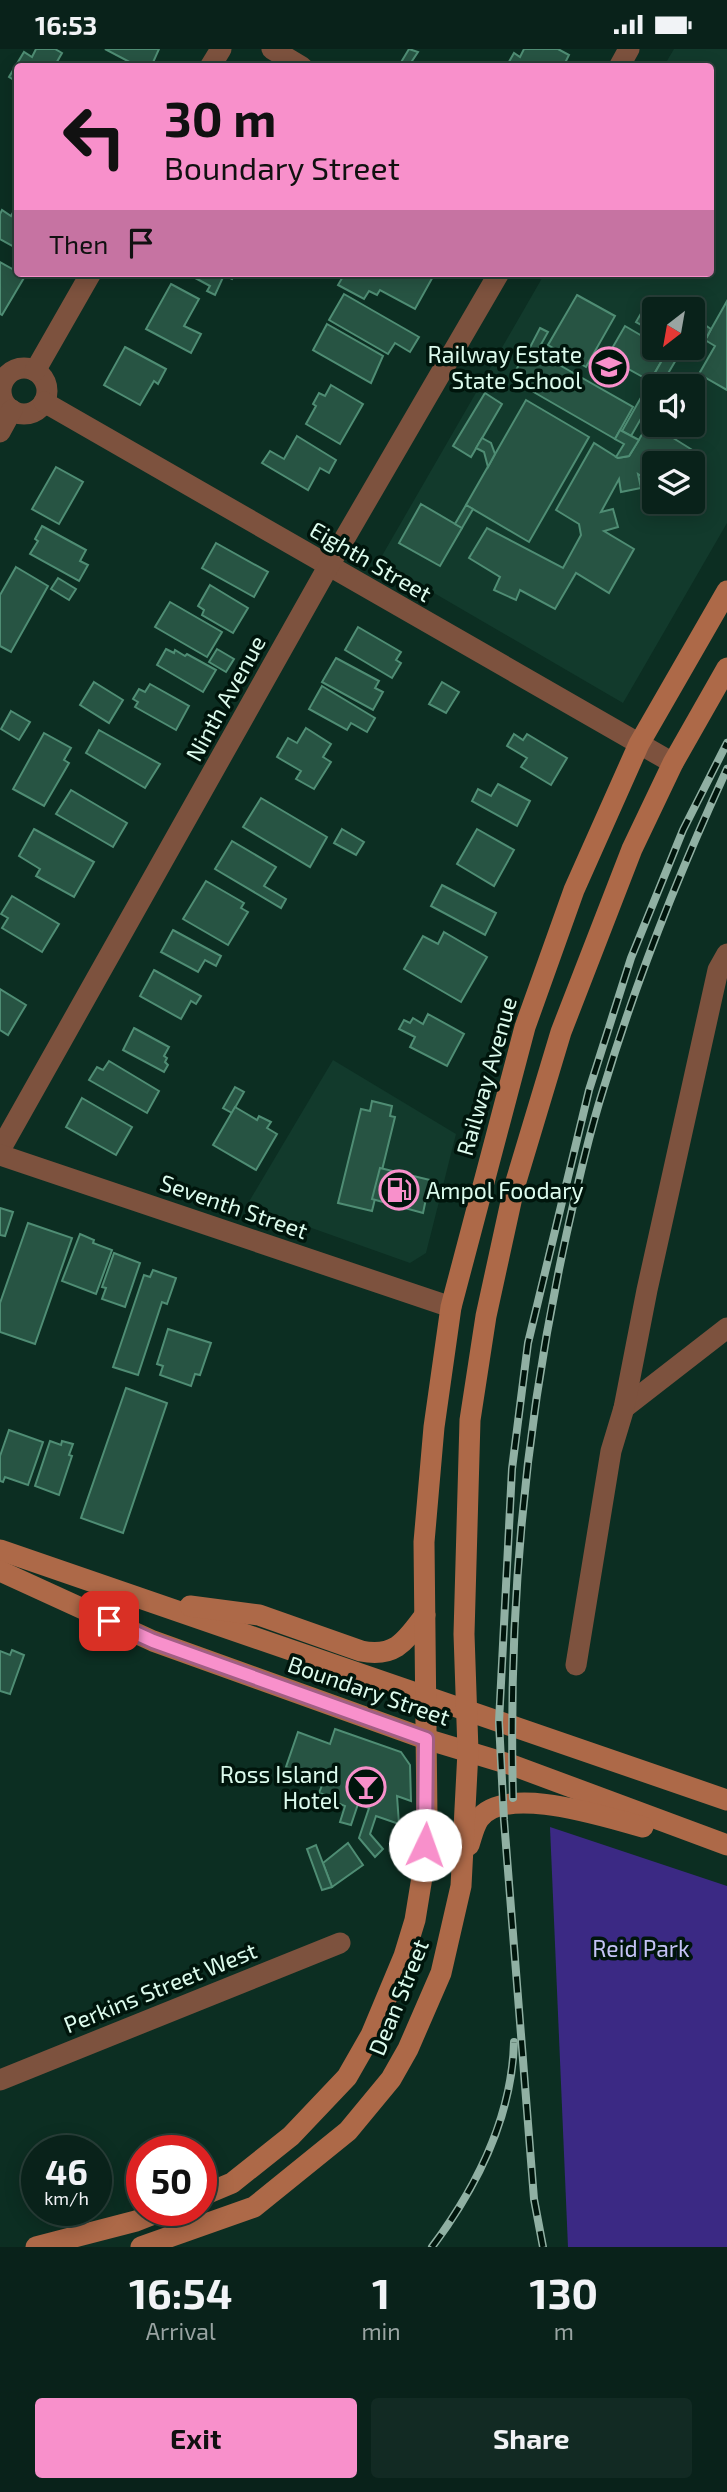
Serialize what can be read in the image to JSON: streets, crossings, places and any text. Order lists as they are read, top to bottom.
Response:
{
  "streets": {
    "main road": ["Railway Avenue", "Boundary Street", "Dean Street"],
    "street": [
      "Eighth Street",
      "Ninth Avenue",
      "Seventh Street",
      "Perkins Street West"
    ]
  },
  "crossings": [
    ["Eighth Street", "Ninth Avenue"],
    ["Eighth Street", "Railway Avenue"],
    ["Ninth Avenue", "Seventh Street"],
    ["Railway Avenue", "Seventh Street"],
    ["Railway Avenue", "Boundary Street"],
    ["Railway Avenue", "Dean Street"],
    ["Boundary Street", "Dean Street"]
  ],
  "parks": ["Reid Park"],
  "places": {
    "school or university": ["Railway Estate State School"],
    "fuel station": ["Ampol Foodary"],
    "bar": ["Ross Island Hotel"]
  },
  "north": "bottom left",
  "page": {
    "status": "16:53",
    "turn": ["30 m", "Boundary Street"],
    "then": "Then",
    "speed": "46 km/h",
    "limit": "50",
    "eta": [
      "16:54",
      "Arrival",
      "1",
      "min",
      "130",
      "m"
    ],
    "buttons": ["Exit", "Share"]
  }
}
